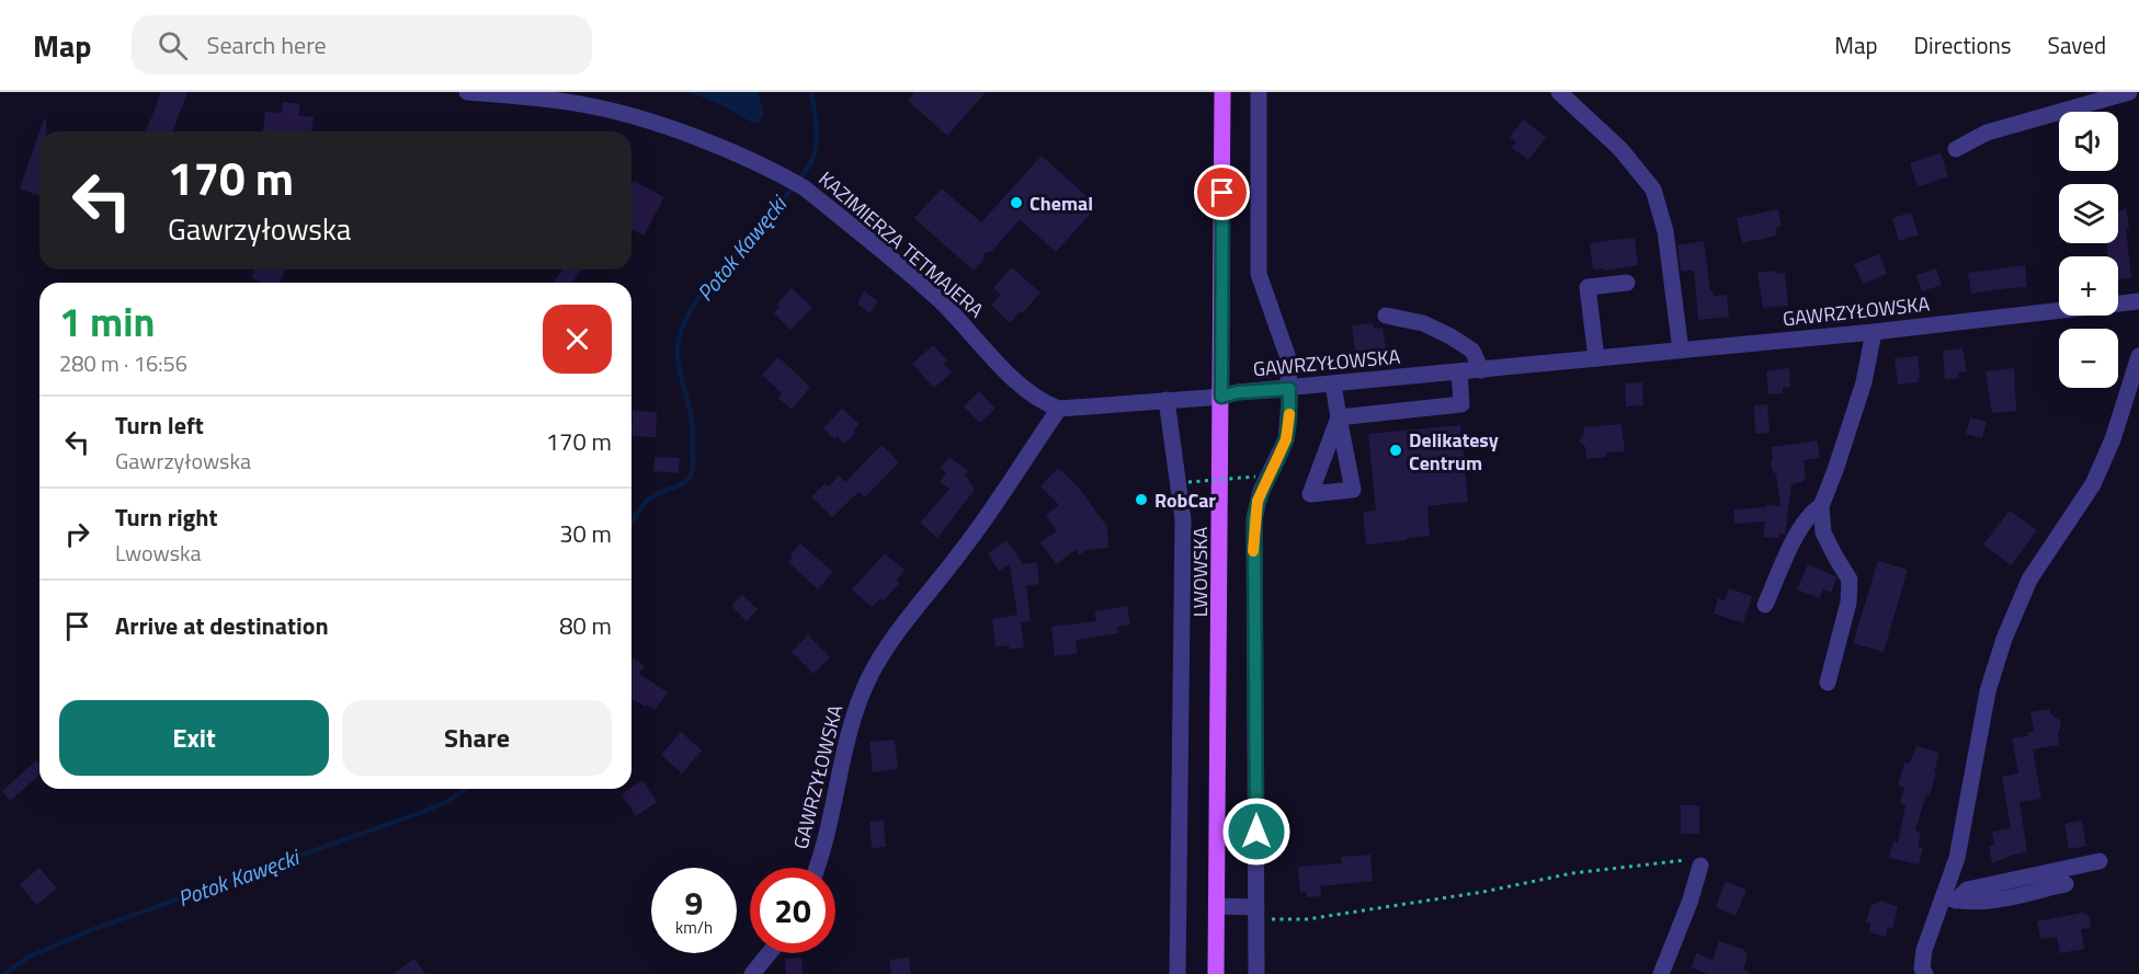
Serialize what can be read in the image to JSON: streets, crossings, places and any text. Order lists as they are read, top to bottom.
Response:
{
  "streets": {
    "main road": ["LWOWSKA"],
    "street": ["KAZIMIERZA TETMAJERA", "GAWRZYŁOWSKA"]
  },
  "crossings": [
    ["KAZIMIERZA TETMAJERA", "GAWRZYŁOWSKA"],
    ["GAWRZYŁOWSKA", "LWOWSKA"]
  ],
  "water": ["Potok Kawęcki"],
  "places": ["Chemal", "Delikatesy Centrum", "RobCar"],
  "page": {
    "header": "Map",
    "search": "Search here",
    "nav": ["Map", "Directions", "Saved"],
    "map_buttons": ["+", "−"],
    "turn": ["170 m", "Gawrzyłowska"],
    "heading": ["1 min", "280 m · 16:56"],
    "list": [
      {
        "name": "Turn left",
        "note": "Gawrzyłowska",
        "value": "170 m"
      },
      {
        "name": "Turn right",
        "note": "Lwowska",
        "value": "30 m"
      },
      {
        "name": "Arrive at destination",
        "value": "80 m"
      }
    ],
    "buttons": ["Exit", "Share"],
    "speed": "9 km/h",
    "limit": "20"
  }
}
